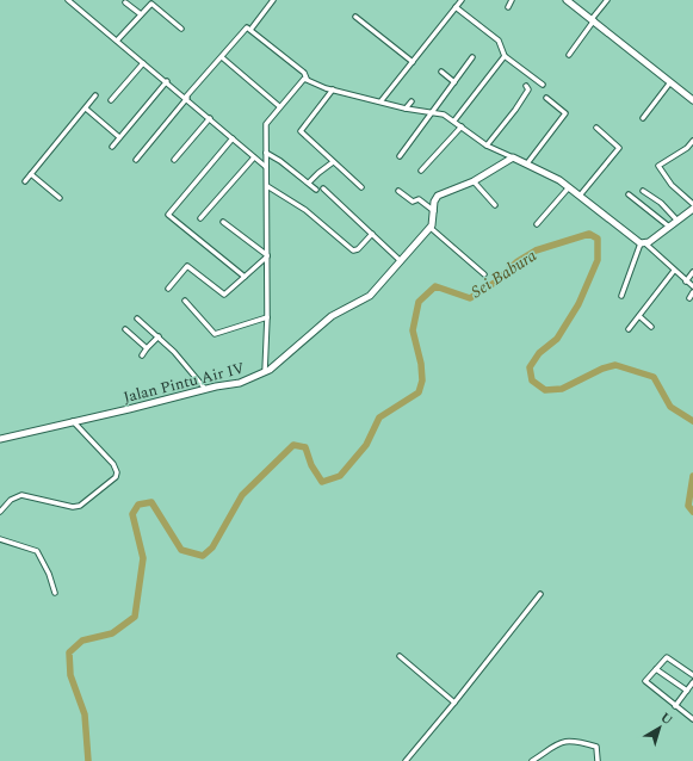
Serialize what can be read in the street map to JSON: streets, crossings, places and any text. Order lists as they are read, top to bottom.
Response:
{
  "streets": {
    "main road": ["Jalan Pintu Air IV"]
  },
  "water": ["Sei Babura"],
  "north": "top right"
}
